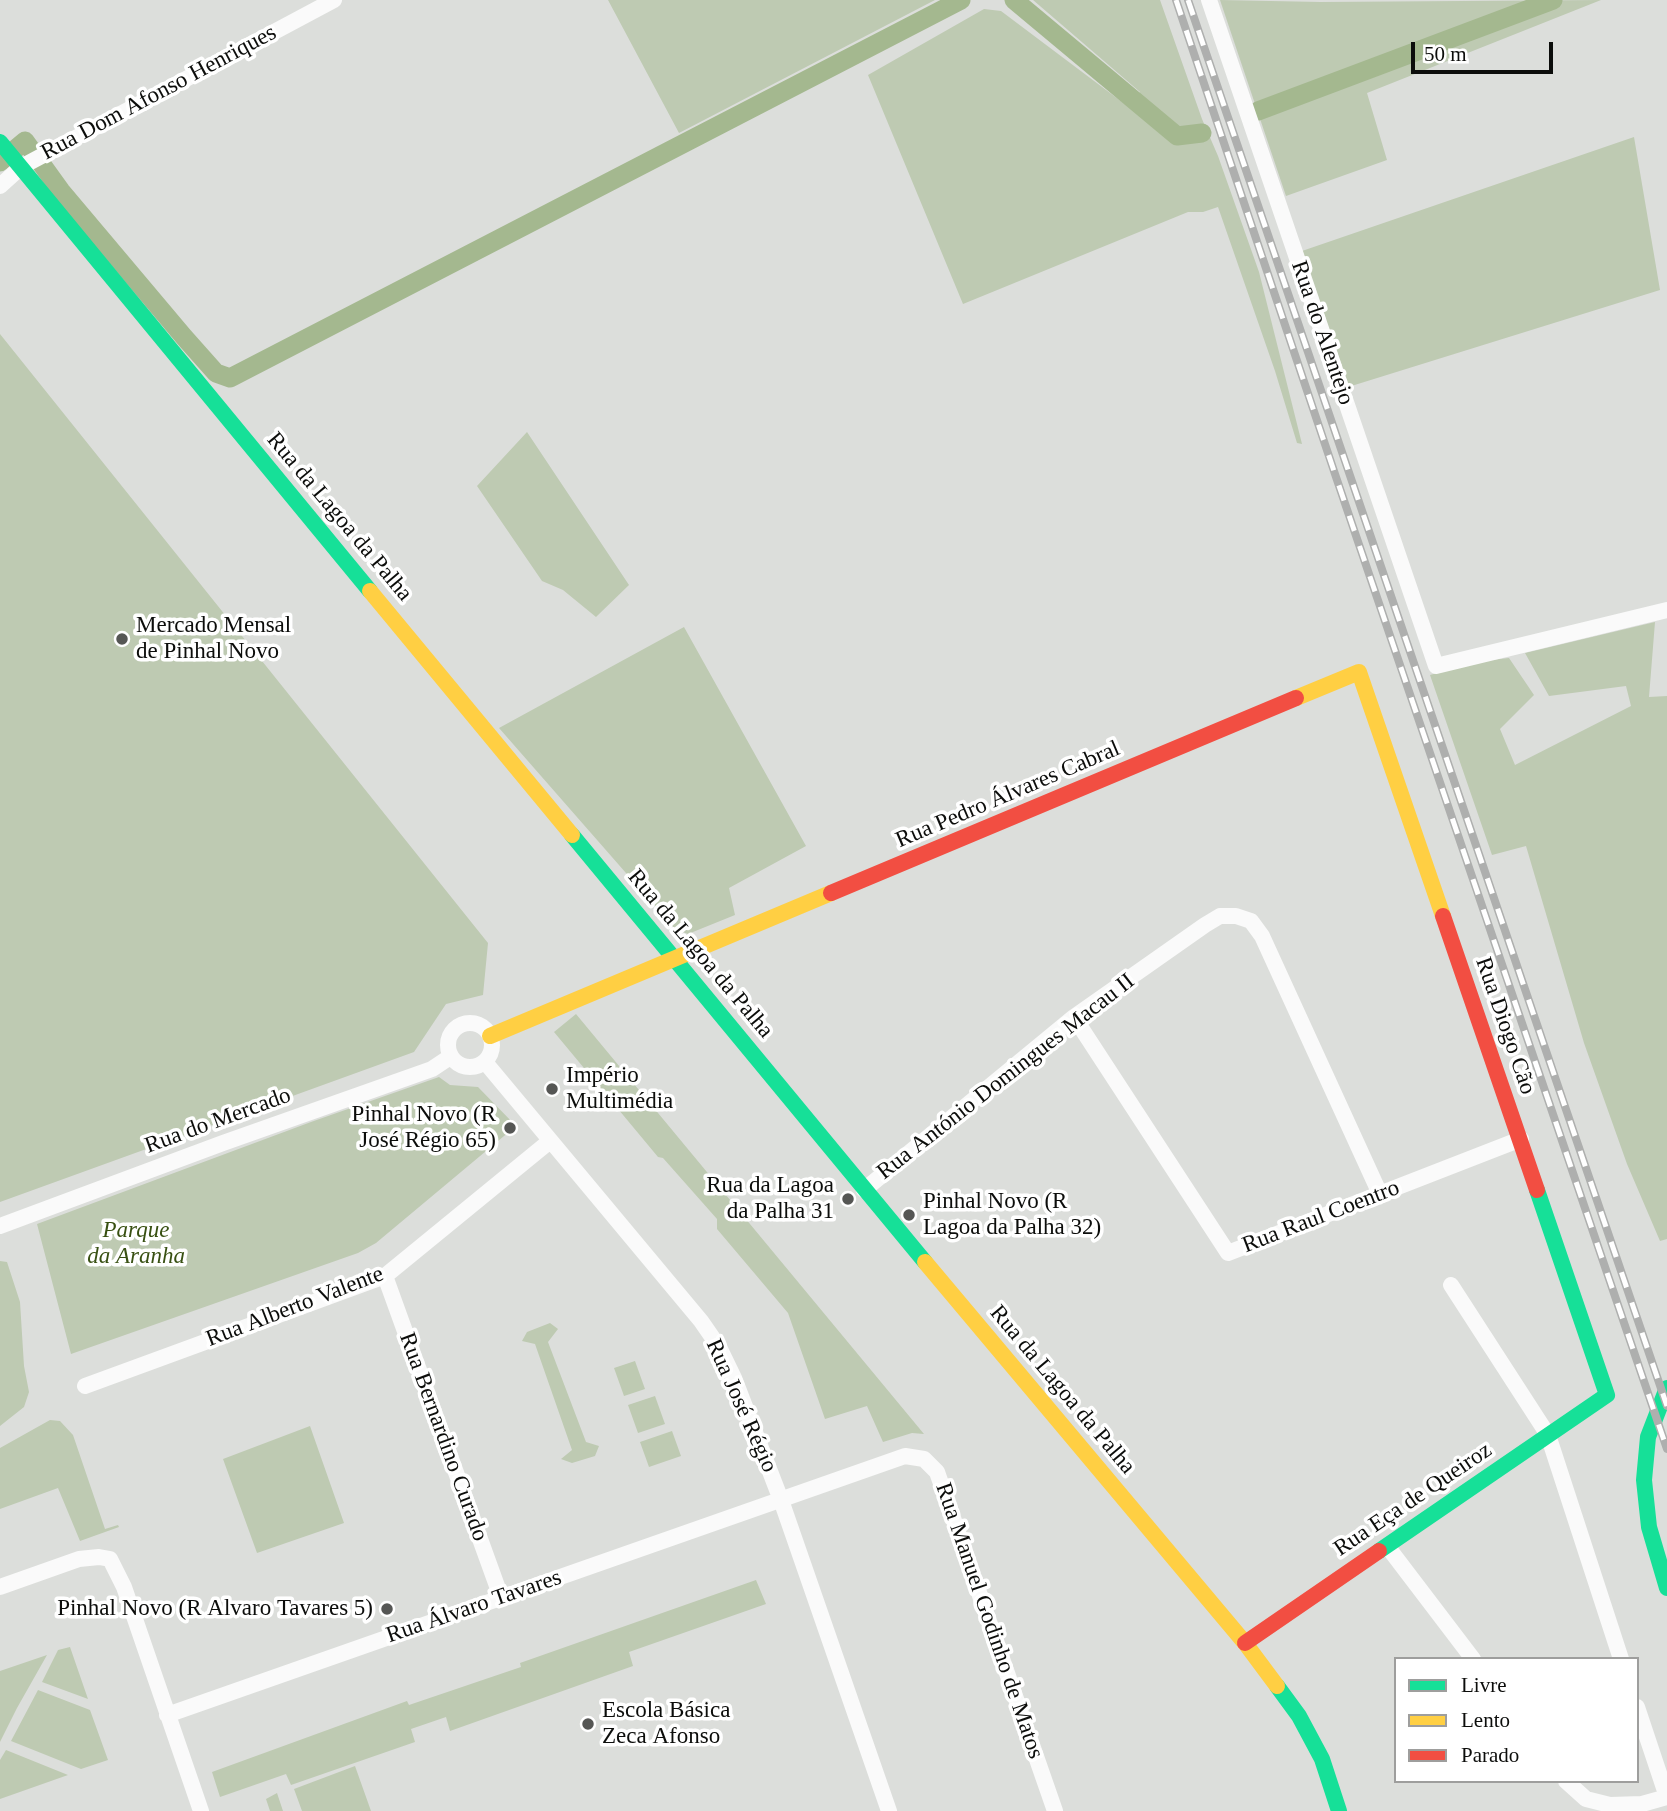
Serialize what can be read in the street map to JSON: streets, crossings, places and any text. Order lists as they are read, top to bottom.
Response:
{
  "streets": {
    "street": [
      "Rua Dom Afonso Henriques",
      "Rua do Alentejo",
      "Rua da Lagoa da Palha",
      "Rua Pedro Álvares Cabral",
      "Rua Diogo Cão",
      "Rua António Domingues Macau II",
      "Rua do Mercado",
      "Rua Raul Coentro",
      "Rua Alberto Valente",
      "Rua José Régio",
      "Rua Bernardino Curado",
      "Rua Eça de Queiroz",
      "Rua Álvaro Tavares",
      "Rua Manuel Godinho de Matos"
    ]
  },
  "crossings": [
    ["Rua Dom Afonso Henriques", "Rua da Lagoa da Palha"],
    ["Rua da Lagoa da Palha", "Rua Pedro Álvares Cabral"],
    ["Rua da Lagoa da Palha", "Rua António Domingues Macau II"],
    ["Rua da Lagoa da Palha", "Rua Eça de Queiroz"],
    ["Rua Pedro Álvares Cabral", "Rua Diogo Cão"],
    ["Rua Diogo Cão", "Rua Raul Coentro"],
    ["Rua Diogo Cão", "Rua Eça de Queiroz"],
    ["Rua António Domingues Macau II", "Rua Raul Coentro"],
    ["Rua do Mercado", "Rua José Régio"],
    ["Rua Alberto Valente", "Rua José Régio"],
    ["Rua Alberto Valente", "Rua Bernardino Curado"],
    ["Rua José Régio", "Rua Álvaro Tavares"],
    ["Rua José Régio", "Rua Manuel Godinho de Matos"],
    ["Rua Bernardino Curado", "Rua Álvaro Tavares"],
    ["Rua Álvaro Tavares", "Rua Manuel Godinho de Matos"]
  ],
  "parks": ["Parque da Aranha"],
  "places": [
    "Mercado Mensal de Pinhal Novo",
    "Império Multimédia",
    "Pinhal Novo (R José Régio 65)",
    "Rua da Lagoa da Palha 31",
    "Pinhal Novo (R Lagoa da Palha 32)",
    "Pinhal Novo (R Alvaro Tavares 5)",
    "Escola Básica Zeca Afonso"
  ],
  "legend": ["Livre", "Lento", "Parado"],
  "scale_bar": "50 m"
}
